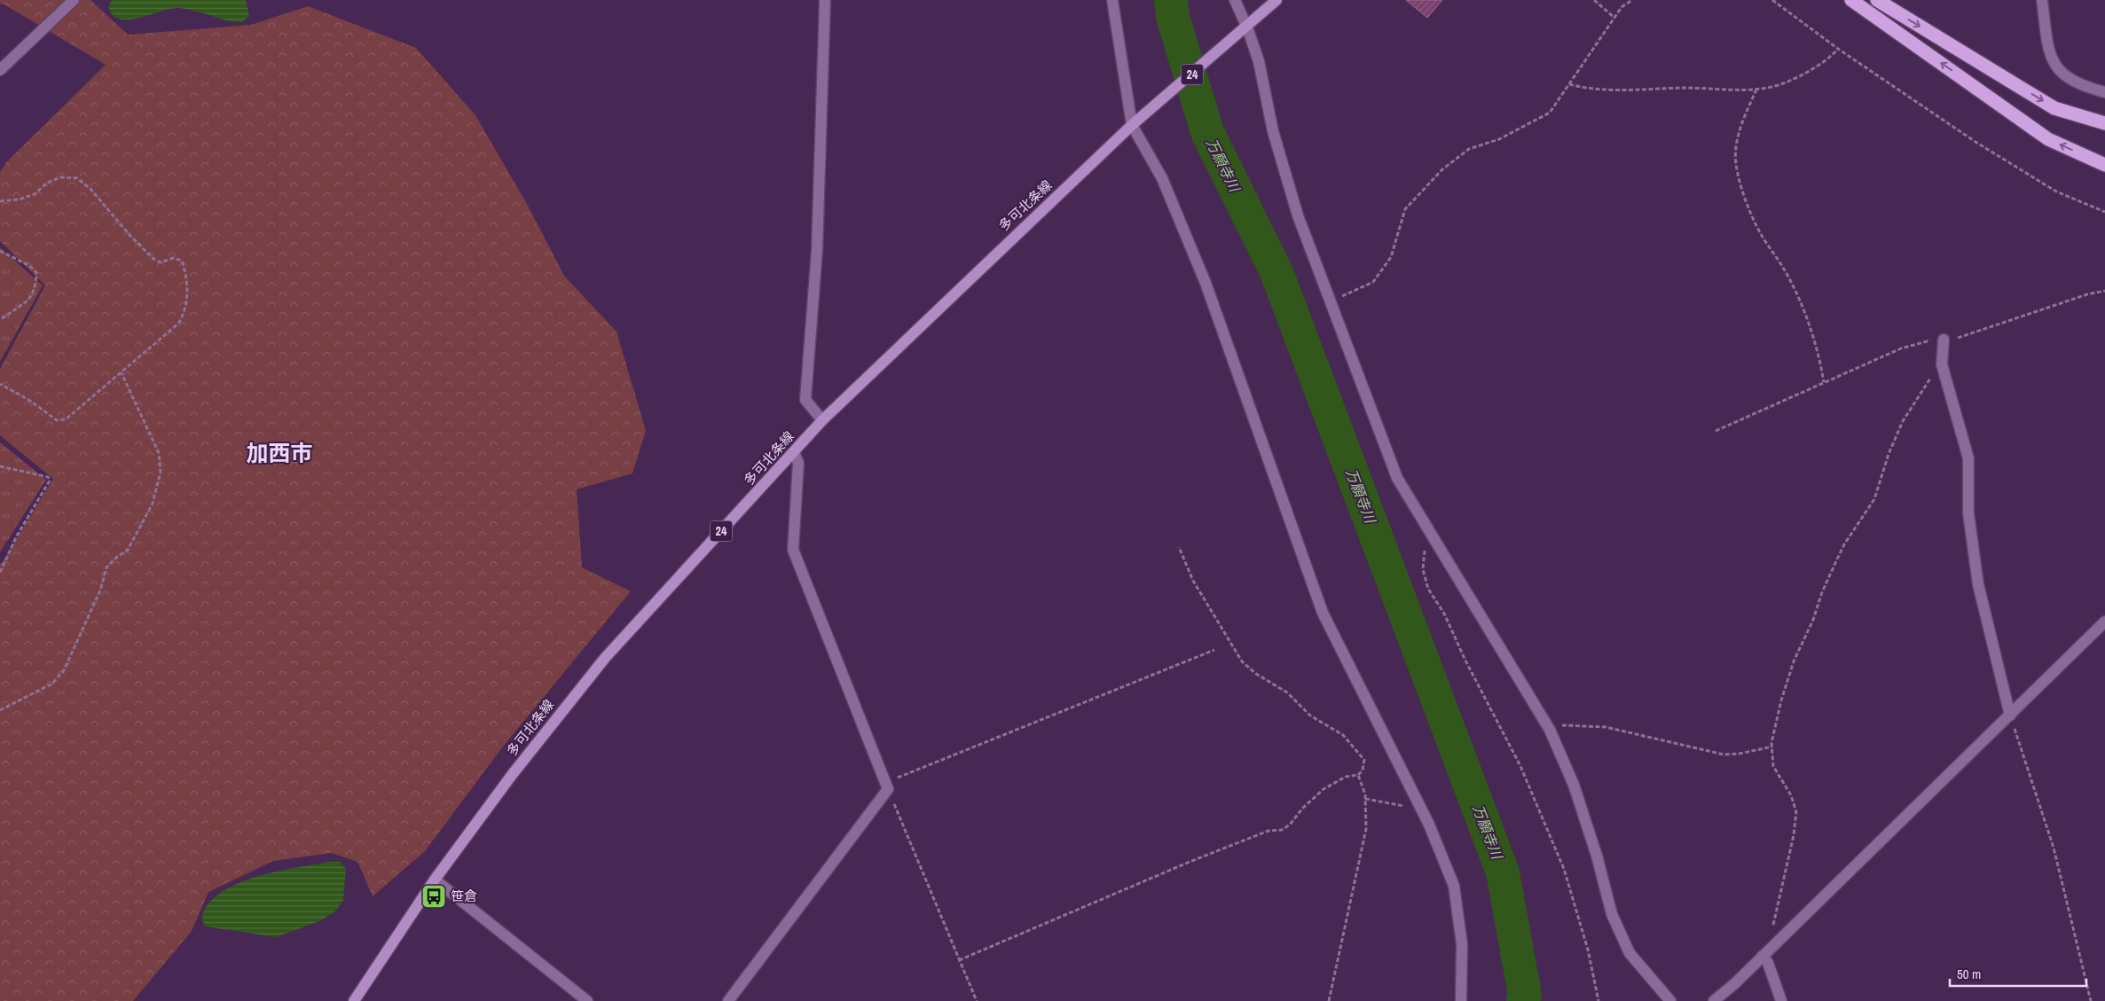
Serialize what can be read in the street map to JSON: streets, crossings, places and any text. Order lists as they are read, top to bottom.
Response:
{
  "streets": {
    "main road": ["24", "多可北条線"]
  },
  "districts": ["加西市"],
  "water": ["万願寺川"],
  "places": {
    "bus stop": ["笹倉"]
  },
  "scale_bar": "50 m"
}
